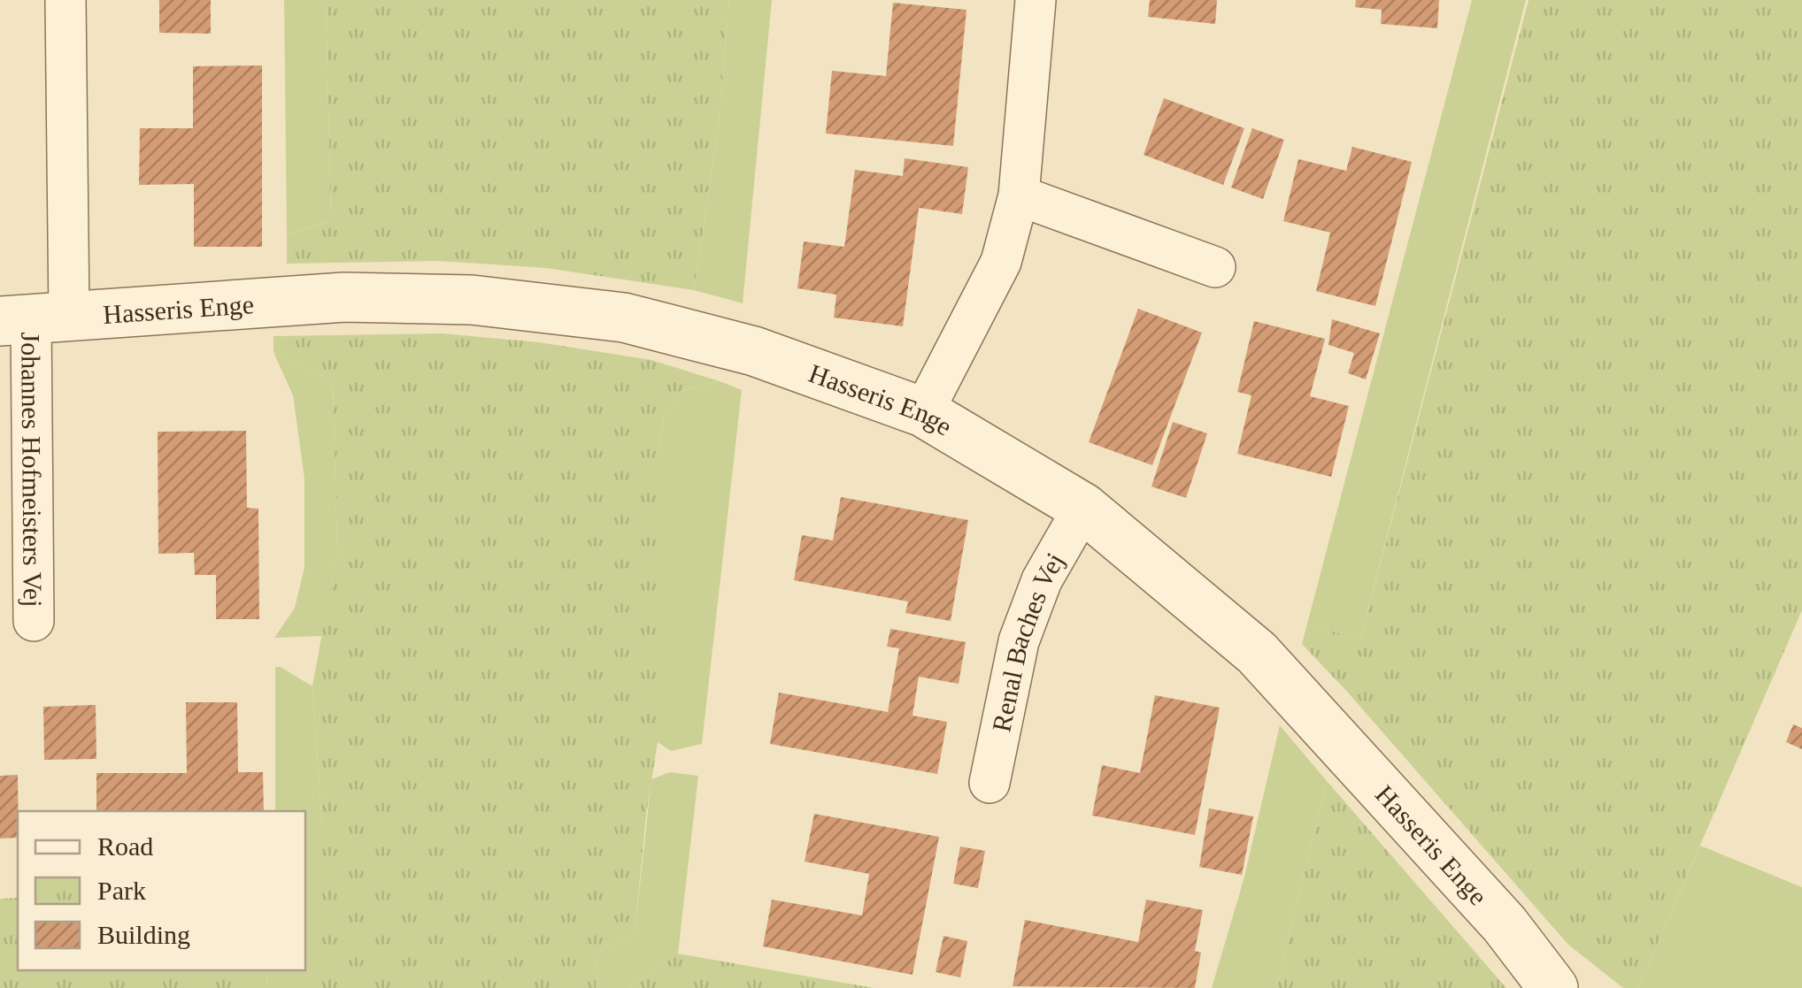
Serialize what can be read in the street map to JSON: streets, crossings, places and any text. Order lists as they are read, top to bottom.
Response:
{
  "streets": {
    "street": ["Hasseris Enge", "Johannes Hofmeisters Vej", "Renal Baches Vej"]
  },
  "crossings": [
    ["Hasseris Enge", "Johannes Hofmeisters Vej"],
    ["Hasseris Enge", "Renal Baches Vej"]
  ],
  "legend": ["Road", "Park", "Building"]
}
